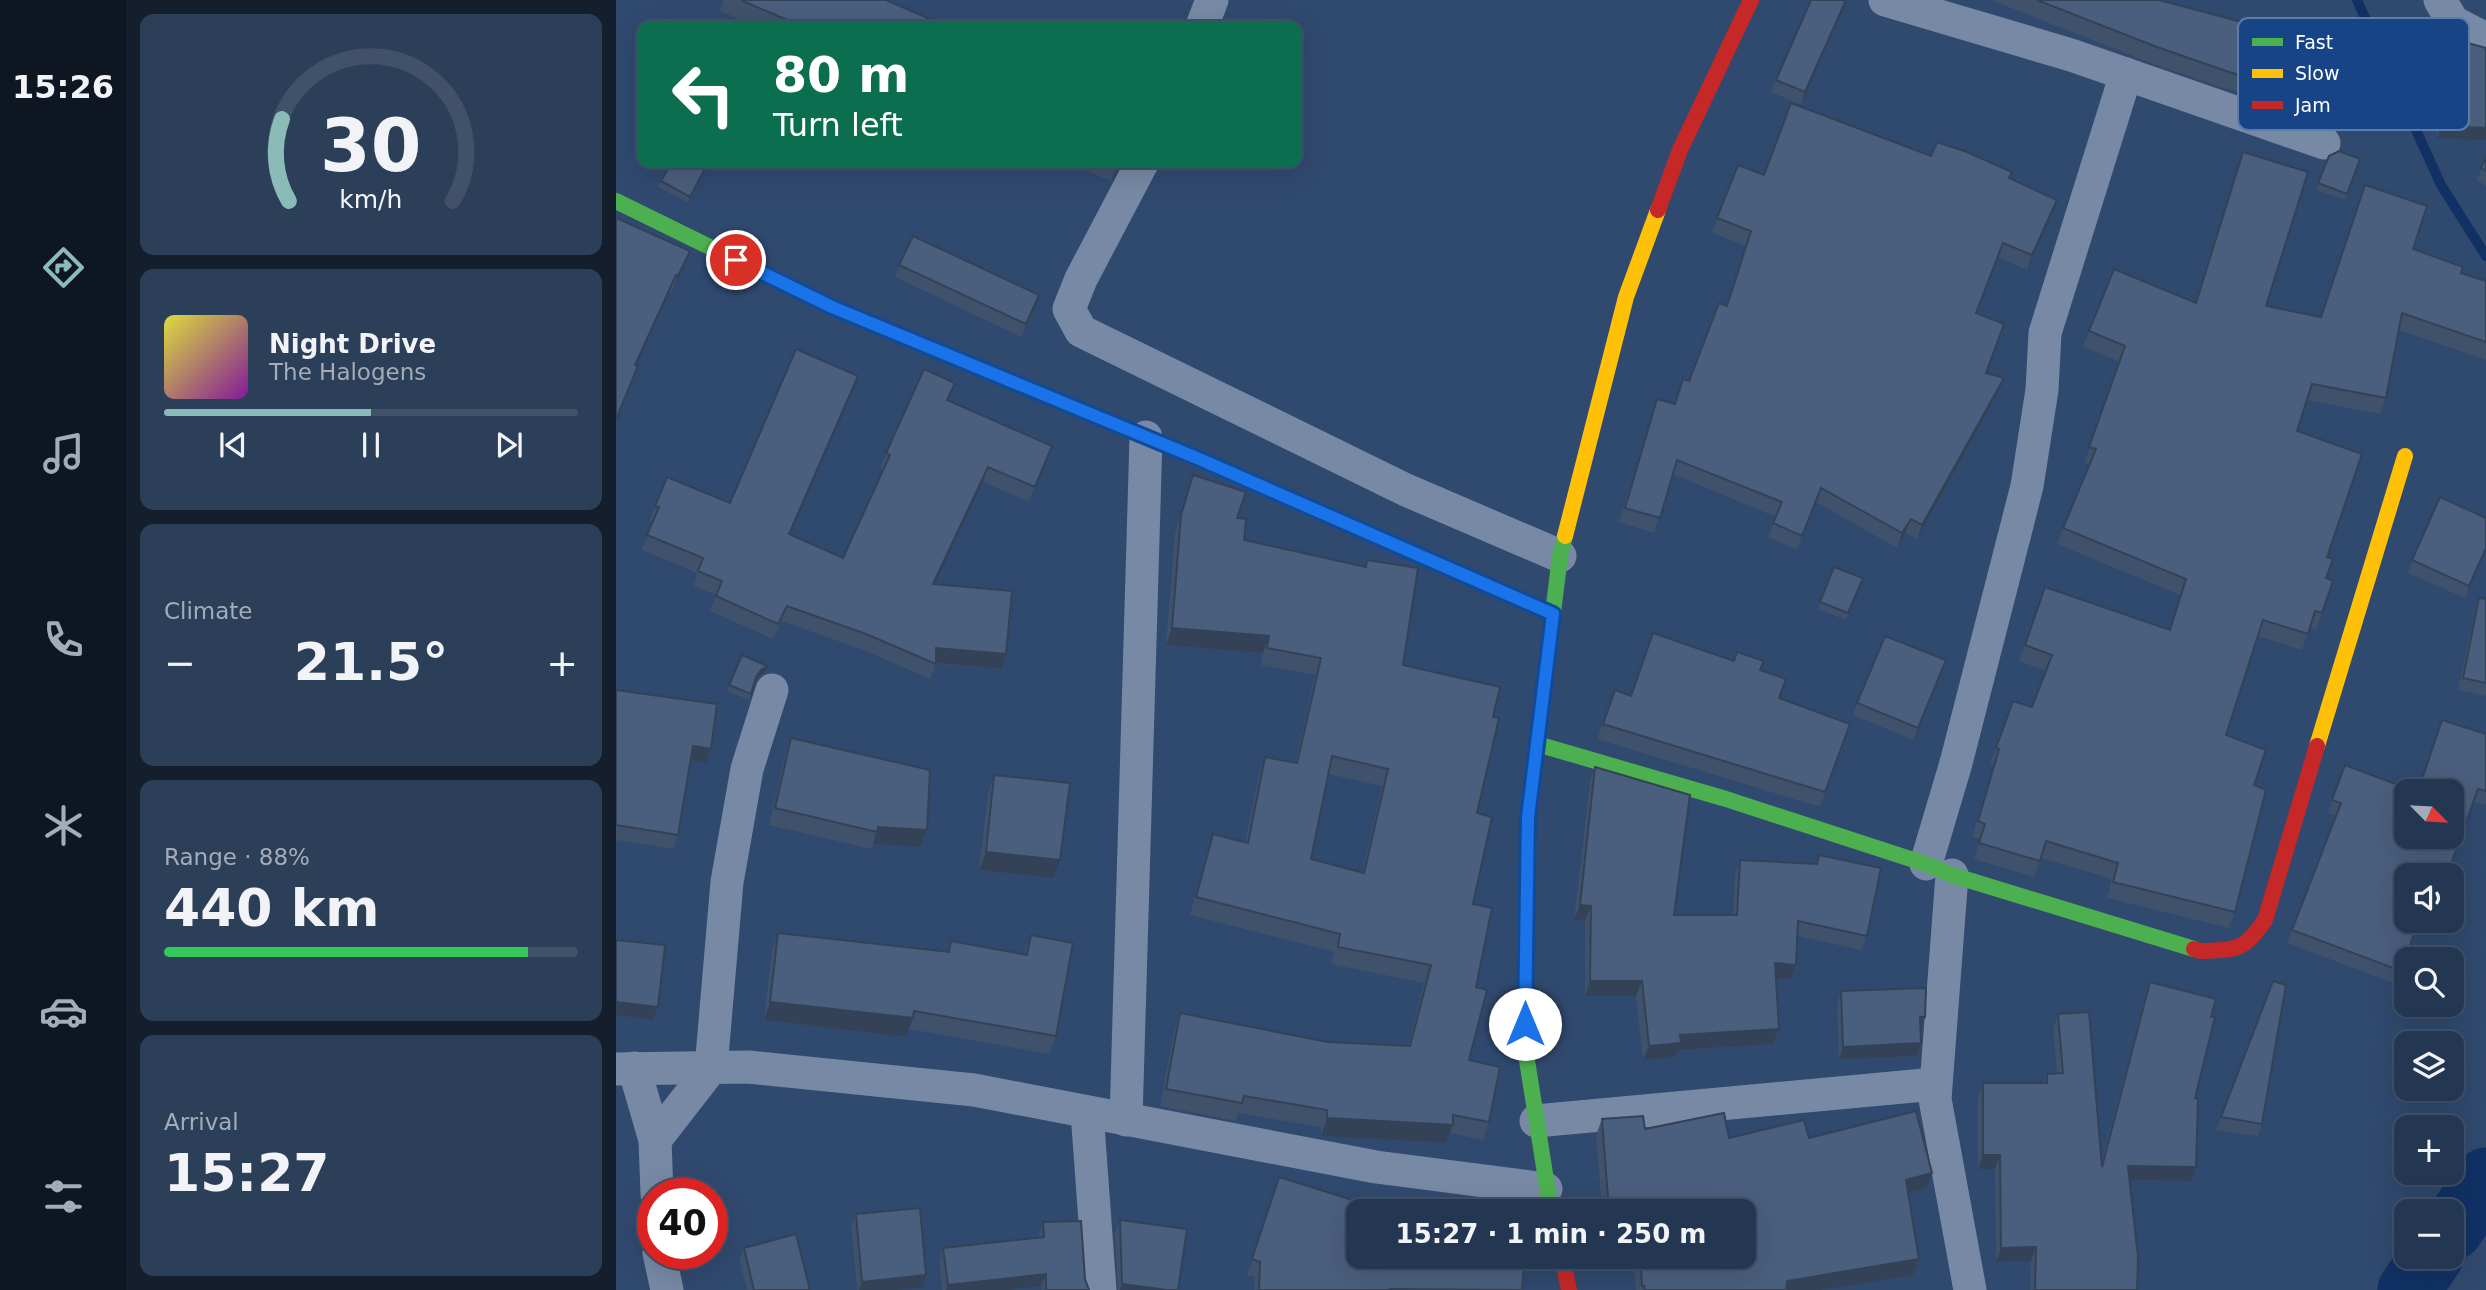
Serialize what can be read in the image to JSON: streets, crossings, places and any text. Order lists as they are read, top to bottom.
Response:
{
  "legend": ["Fast", "Slow", "Jam"],
  "north": "bottom right",
  "page": {
    "tabs": "15:26",
    "turn": ["80 m", "Turn left"],
    "song": ["Night Drive", "The Halogens"],
    "tile": [
      "Climate",
      ["Range · 88%", "440 km"],
      ["Arrival", "15:27"]
    ],
    "heat": ["−", "21.5°", "+"],
    "map_buttons": ["+", "−"],
    "limit": "40",
    "trip": "15:27 · 1 min · 250 m",
    "gauge": ["30", "km/h"]
  }
}
